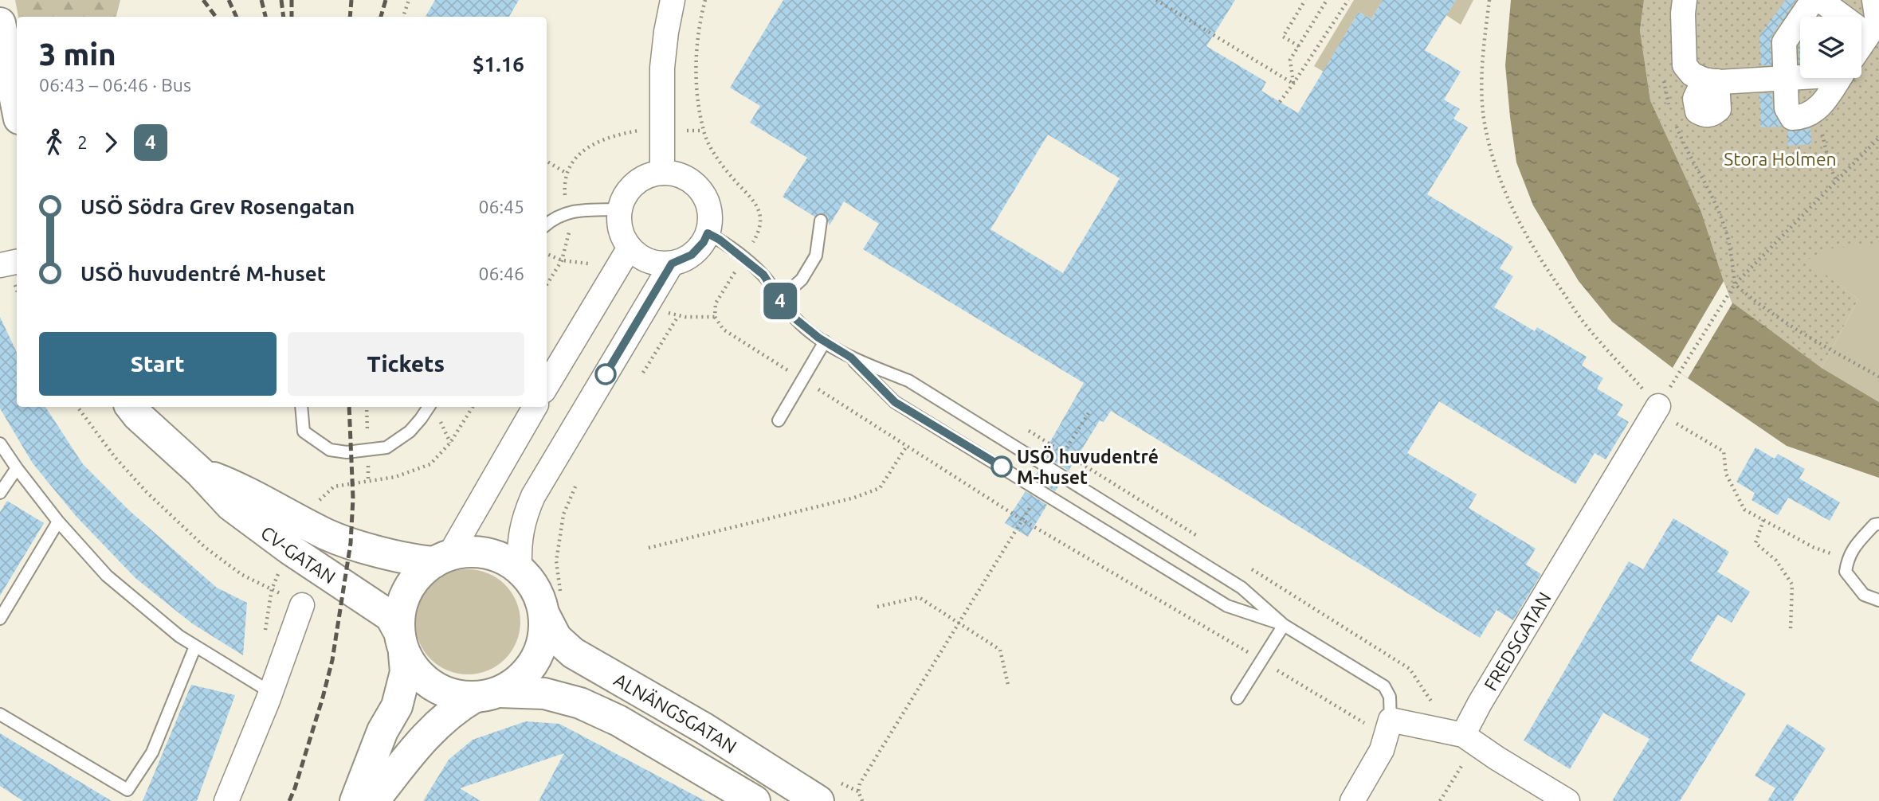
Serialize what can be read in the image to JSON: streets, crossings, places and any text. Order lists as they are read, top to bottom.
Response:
{
  "streets": {
    "main road": ["CV-GATAN", "ALNÄNGSGATAN"],
    "street": ["FREDSGATAN"]
  },
  "crossings": [
    ["CV-GATAN", "ALNÄNGSGATAN"]
  ],
  "parks": ["Stora Holmen"],
  "places": ["USÖ huvudentré M-huset"],
  "lines": ["bus line 4"],
  "page": {
    "on_map": "4",
    "heading": ["3 min", "06:43 – 06:46 · Bus", "$1.16"],
    "legs": ["2", "4"],
    "list": [
      {
        "name": "USÖ Södra Grev Rosengatan",
        "value": "06:45"
      },
      {
        "name": "USÖ huvudentré M-huset",
        "value": "06:46"
      }
    ],
    "buttons": ["Start", "Tickets"]
  }
}
